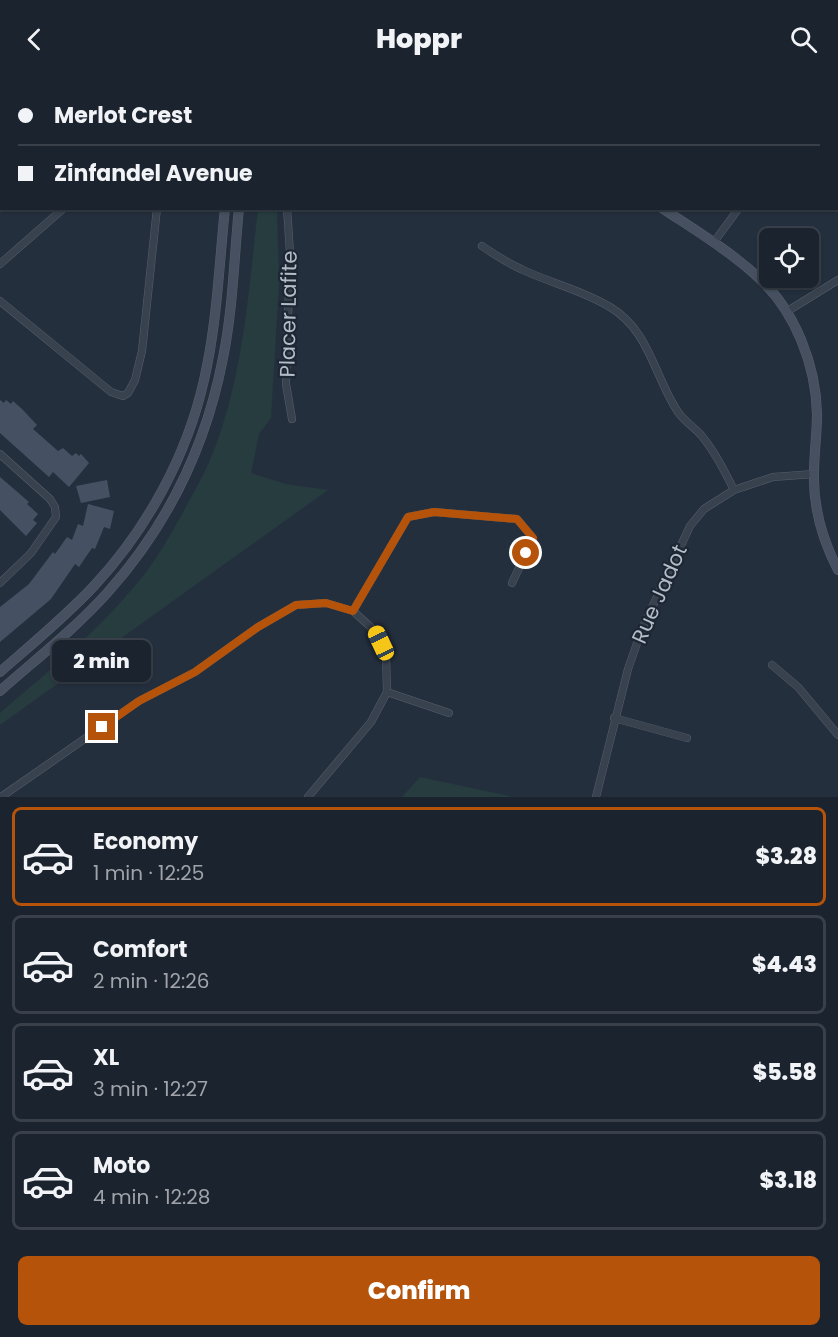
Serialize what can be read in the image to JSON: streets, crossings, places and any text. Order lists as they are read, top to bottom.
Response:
{
  "streets": {
    "street": ["Placer Lafite", "Rue Jadot"]
  },
  "page": {
    "header": "Hoppr",
    "banner": ["Merlot Crest", "Zinfandel Avenue"],
    "bubble": "2 min",
    "list": [
      {
        "name": "Economy",
        "note": "1 min · 12:25",
        "value": "$3.28"
      },
      {
        "name": "Comfort",
        "note": "2 min · 12:26",
        "value": "$4.43"
      },
      {
        "name": "XL",
        "note": "3 min · 12:27",
        "value": "$5.58"
      },
      {
        "name": "Moto",
        "note": "4 min · 12:28",
        "value": "$3.18"
      }
    ],
    "buttons": "Confirm"
  }
}
